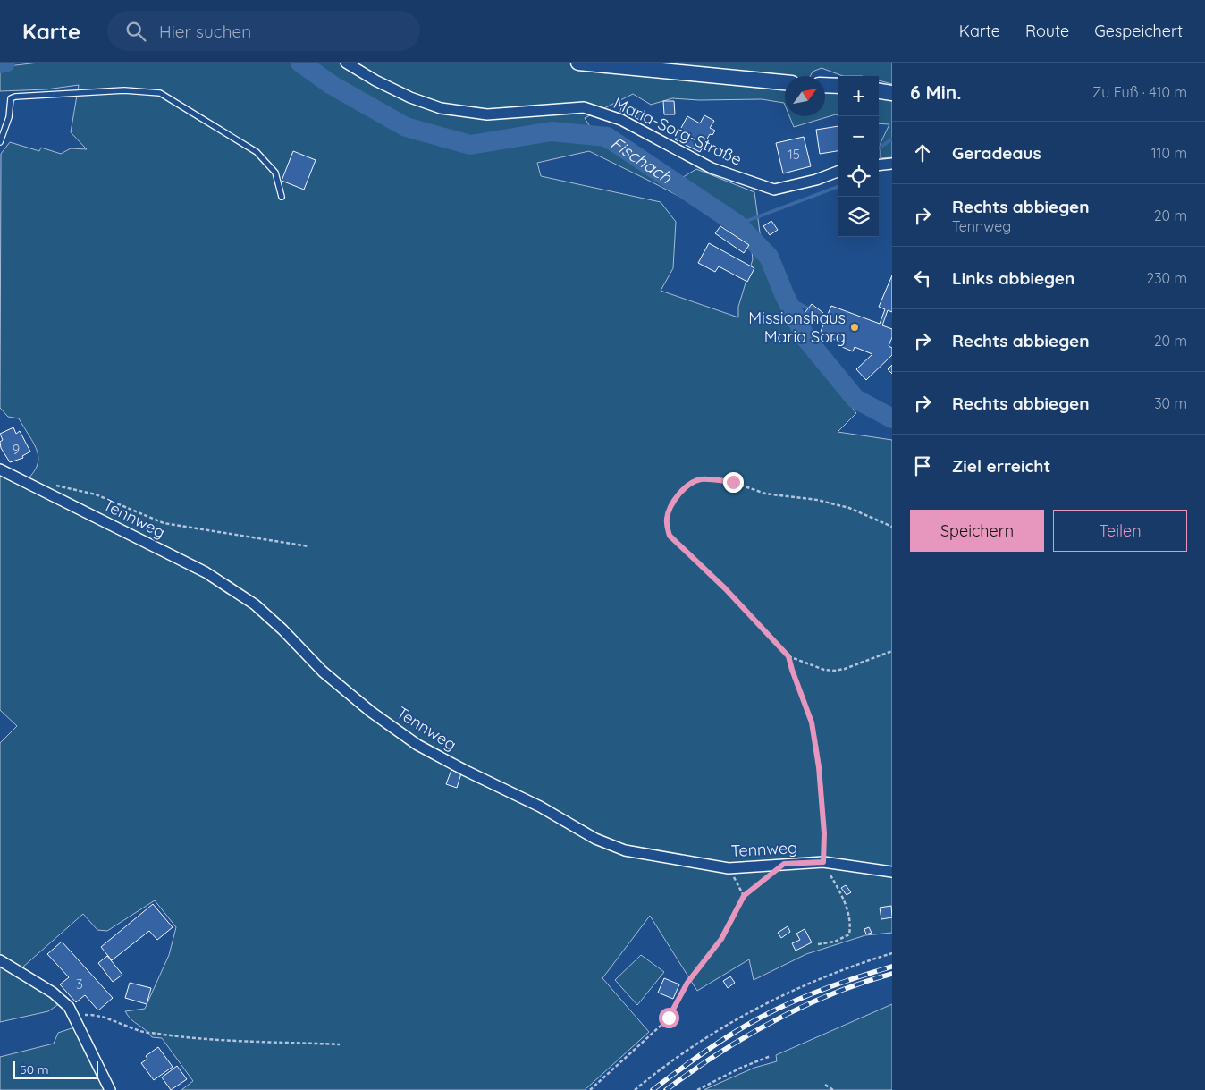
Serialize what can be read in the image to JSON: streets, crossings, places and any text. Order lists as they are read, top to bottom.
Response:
{
  "streets": {
    "street": ["Maria-Sorg-Straße", "Tennweg"]
  },
  "water": ["Fischach"],
  "places": ["Missionshaus Maria Sorg"],
  "house_numbers": ["15", "9", "3"],
  "scale_bar": "50 m",
  "north": "top right",
  "page": {
    "header": "Karte",
    "search": "Hier suchen",
    "nav": ["Karte", "Route", "Gespeichert"],
    "heading": ["6 Min.", "Zu Fuß · 410 m"],
    "map_buttons": ["+", "−"],
    "list": [
      ["Geradeaus", "110 m"],
      ["Rechts abbiegen", "Tennweg", "20 m"],
      ["Links abbiegen", "230 m"],
      ["Rechts abbiegen", "20 m"],
      ["Rechts abbiegen", "30 m"],
      "Ziel erreicht"
    ],
    "buttons": ["Speichern", "Teilen"],
    "scale": "50 m"
  }
}
